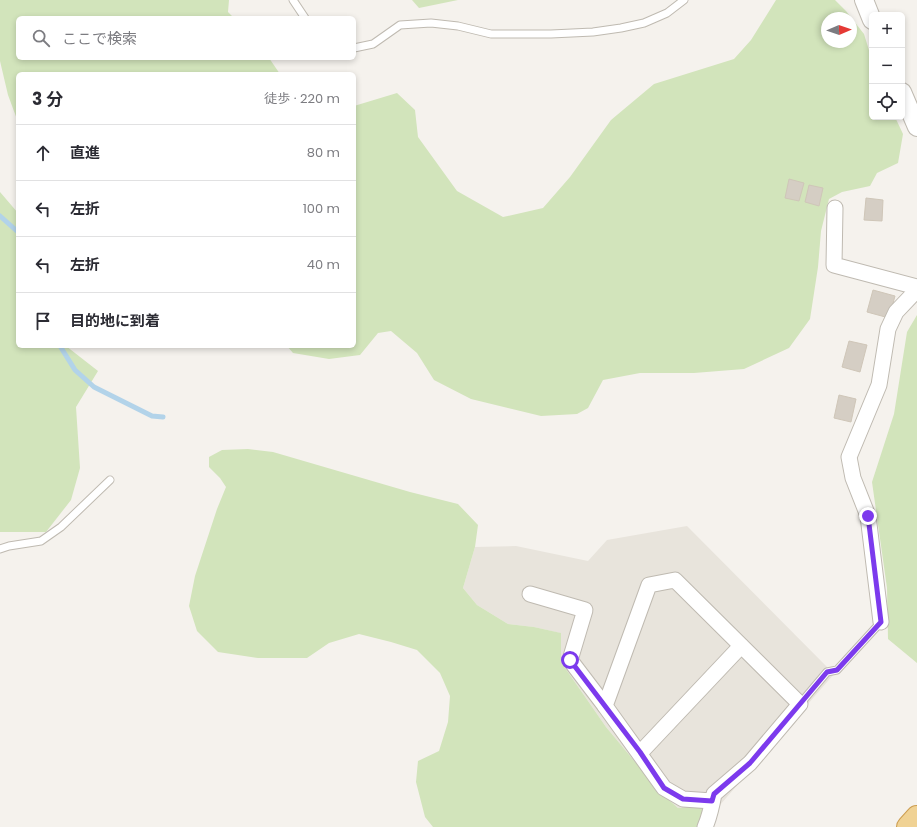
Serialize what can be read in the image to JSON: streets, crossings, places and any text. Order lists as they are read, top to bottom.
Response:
{
  "north": "right",
  "page": {
    "map_buttons": ["+", "−"],
    "search": "ここで検索",
    "heading": ["3 分", "徒歩 · 220 m"],
    "list": [
      ["直進", "80 m"],
      ["左折", "100 m"],
      ["左折", "40 m"],
      "目的地に到着"
    ]
  }
}
